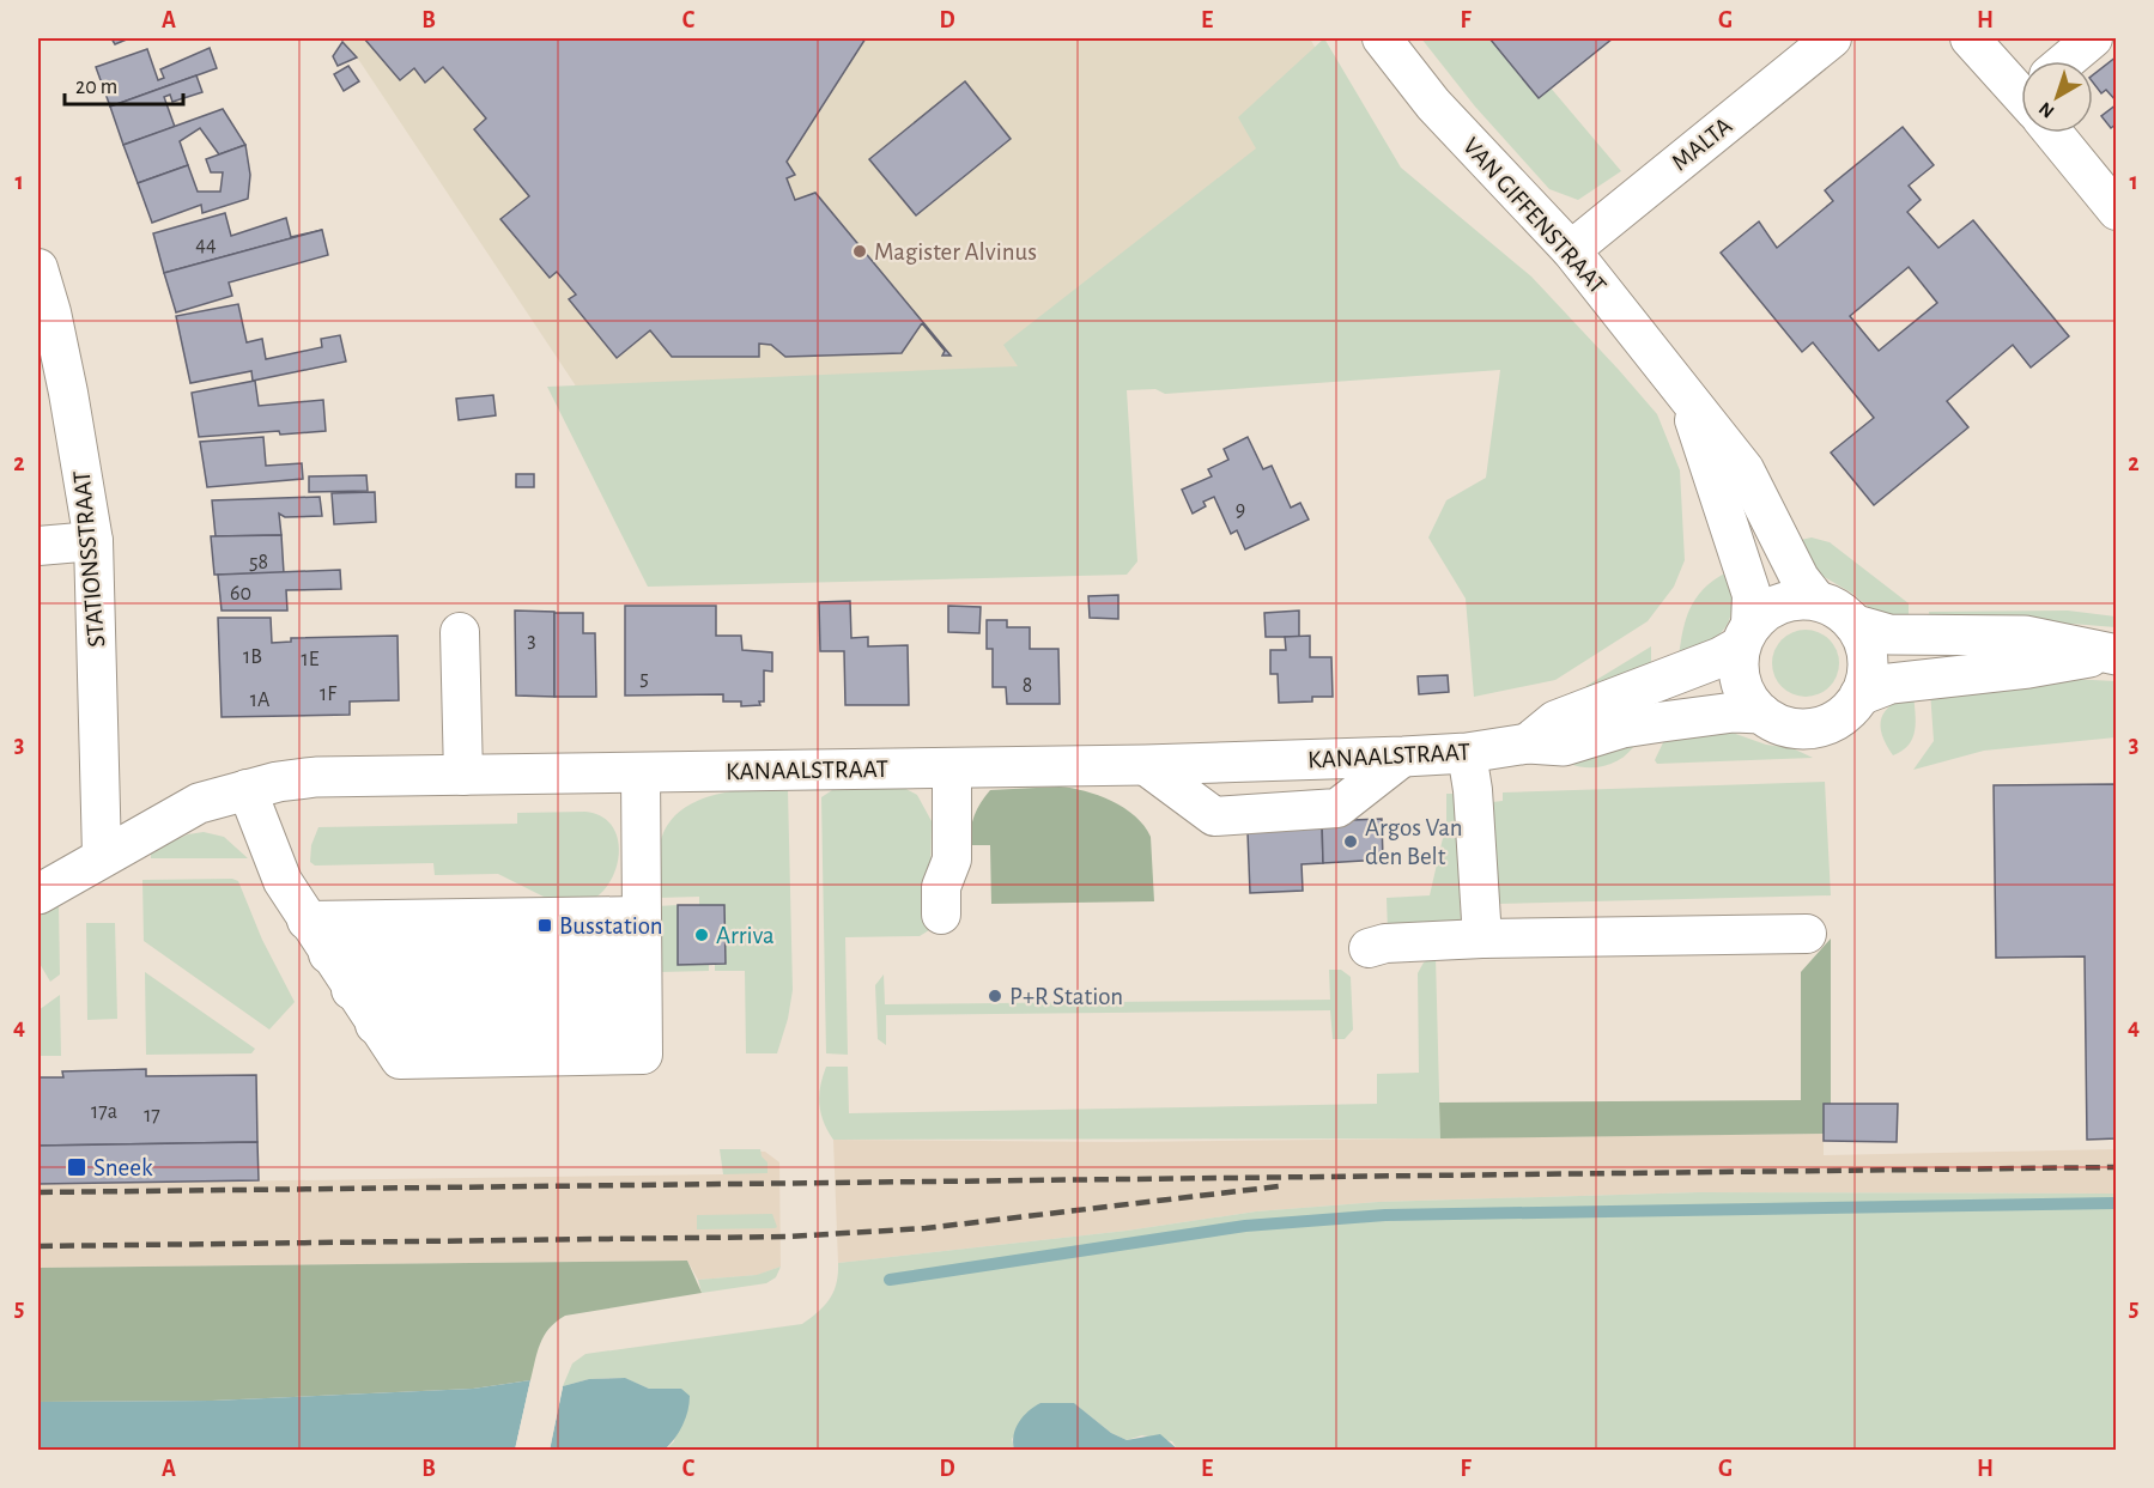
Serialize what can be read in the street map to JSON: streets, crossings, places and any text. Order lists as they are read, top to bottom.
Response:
{
  "streets": {
    "main road": ["KANAALSTRAAT"],
    "street": ["MALTA", "VAN GIFFENSTRAAT", "STATIONSSTRAAT"]
  },
  "crossings": [
    ["MALTA", "VAN GIFFENSTRAAT"],
    ["VAN GIFFENSTRAAT", "KANAALSTRAAT"],
    ["STATIONSSTRAAT", "KANAALSTRAAT"]
  ],
  "places": {
    "other": [
      "Magister Alvinus",
      "Argos Van den Belt",
      "Arriva",
      "P+R Station"
    ],
    "transit": ["Busstation", "Sneek"]
  },
  "house_numbers": [
    "44",
    "9",
    "58",
    "60",
    "3",
    "1B",
    "1E",
    "5",
    "8",
    "1F",
    "1A",
    "17a",
    "17"
  ],
  "scale_bar": "20 m",
  "north": "bottom left",
  "grid": {
    "columns": [
      "A",
      "B",
      "C",
      "D",
      "E",
      "F",
      "G",
      "H"
    ],
    "rows": [
      "1",
      "2",
      "3",
      "4",
      "5"
    ]
  }
}
